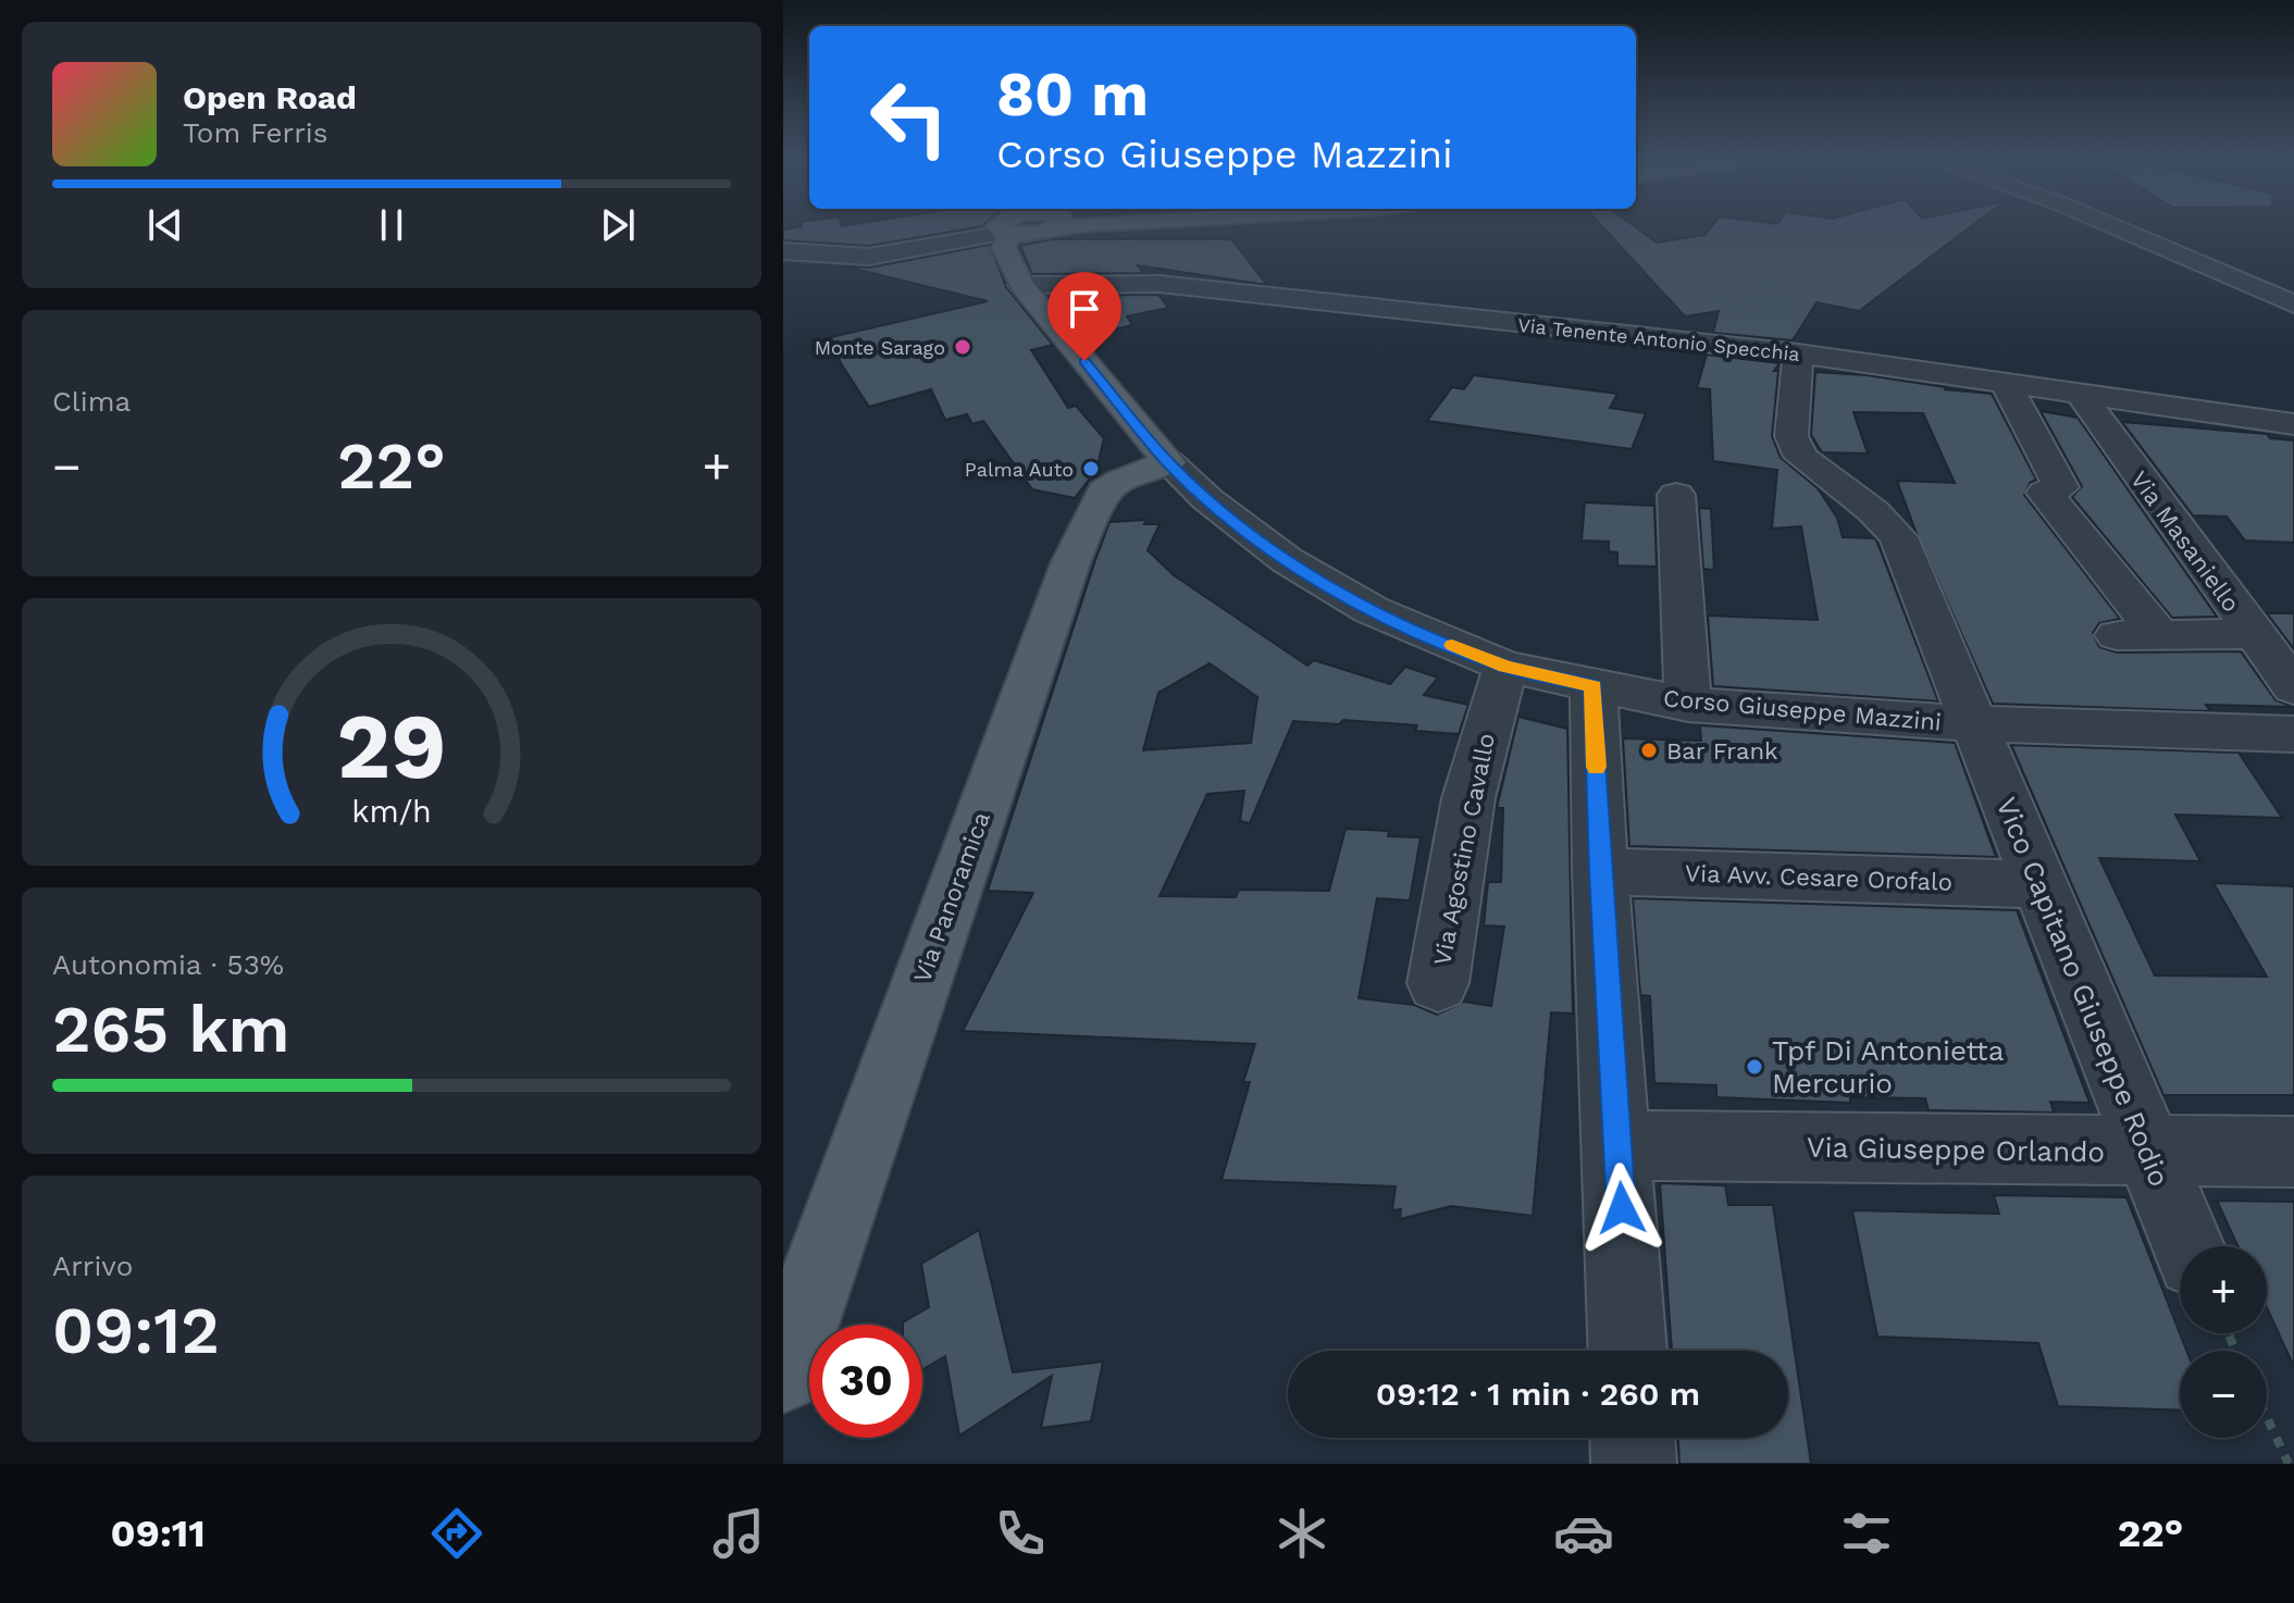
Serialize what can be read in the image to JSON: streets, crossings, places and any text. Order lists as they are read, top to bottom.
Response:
{
  "streets": {
    "main road": ["Corso Giuseppe Mazzini", "Via Panoramica"],
    "street": [
      "Via Tenente Antonio Specchia",
      "Via Masaniello",
      "Via Agostino Cavallo",
      "Via Avv. Cesare Orofalo",
      "Vico Capitano Giuseppe Rodio",
      "Via Giuseppe Orlando"
    ]
  },
  "crossings": [
    ["Via Tenente Antonio Specchia", "Via Masaniello"],
    ["Via Tenente Antonio Specchia", "Corso Giuseppe Mazzini"],
    ["Via Tenente Antonio Specchia", "Vico Capitano Giuseppe Rodio"],
    ["Corso Giuseppe Mazzini", "Via Agostino Cavallo"],
    ["Corso Giuseppe Mazzini", "Via Panoramica"],
    ["Corso Giuseppe Mazzini", "Vico Capitano Giuseppe Rodio"],
    ["Via Avv. Cesare Orofalo", "Vico Capitano Giuseppe Rodio"],
    ["Vico Capitano Giuseppe Rodio", "Via Giuseppe Orlando"]
  ],
  "places": [
    "Monte Sarago",
    "Palma Auto",
    "Bar Frank",
    "Tpf Di Antonietta Mercurio"
  ],
  "page": {
    "turn": ["80 m", "Corso Giuseppe Mazzini"],
    "song": ["Open Road", "Tom Ferris"],
    "tile": [
      "Clima",
      ["Autonomia · 53%", "265 km"],
      ["Arrivo", "09:12"]
    ],
    "heat": ["−", "22°", "+"],
    "map_buttons": ["+", "−"],
    "limit": "30",
    "trip": "09:12 · 1 min · 260 m",
    "tabs": ["09:11", "22°"],
    "gauge": ["29", "km/h"]
  }
}
